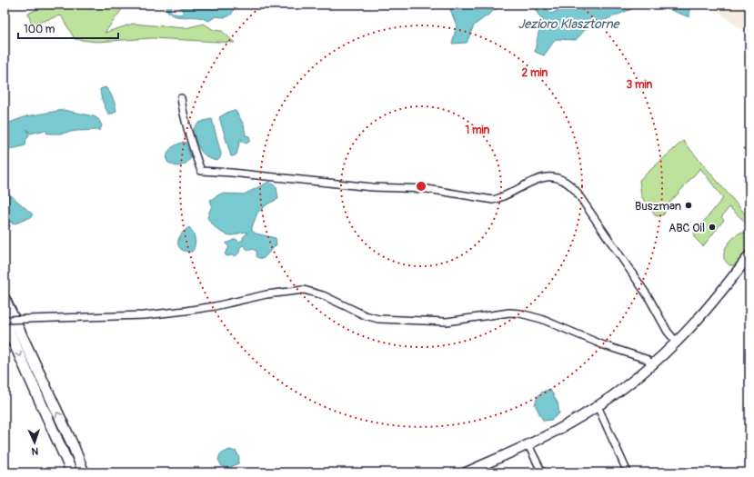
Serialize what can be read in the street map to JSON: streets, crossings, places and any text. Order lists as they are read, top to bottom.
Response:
{
  "water": ["Jezioro Klasztorne"],
  "places": ["Buszman", "ABC Oil"],
  "scale_bar": "100 m",
  "north": "bottom",
  "rings": ["2 min", "3 min", "1 min"]
}
